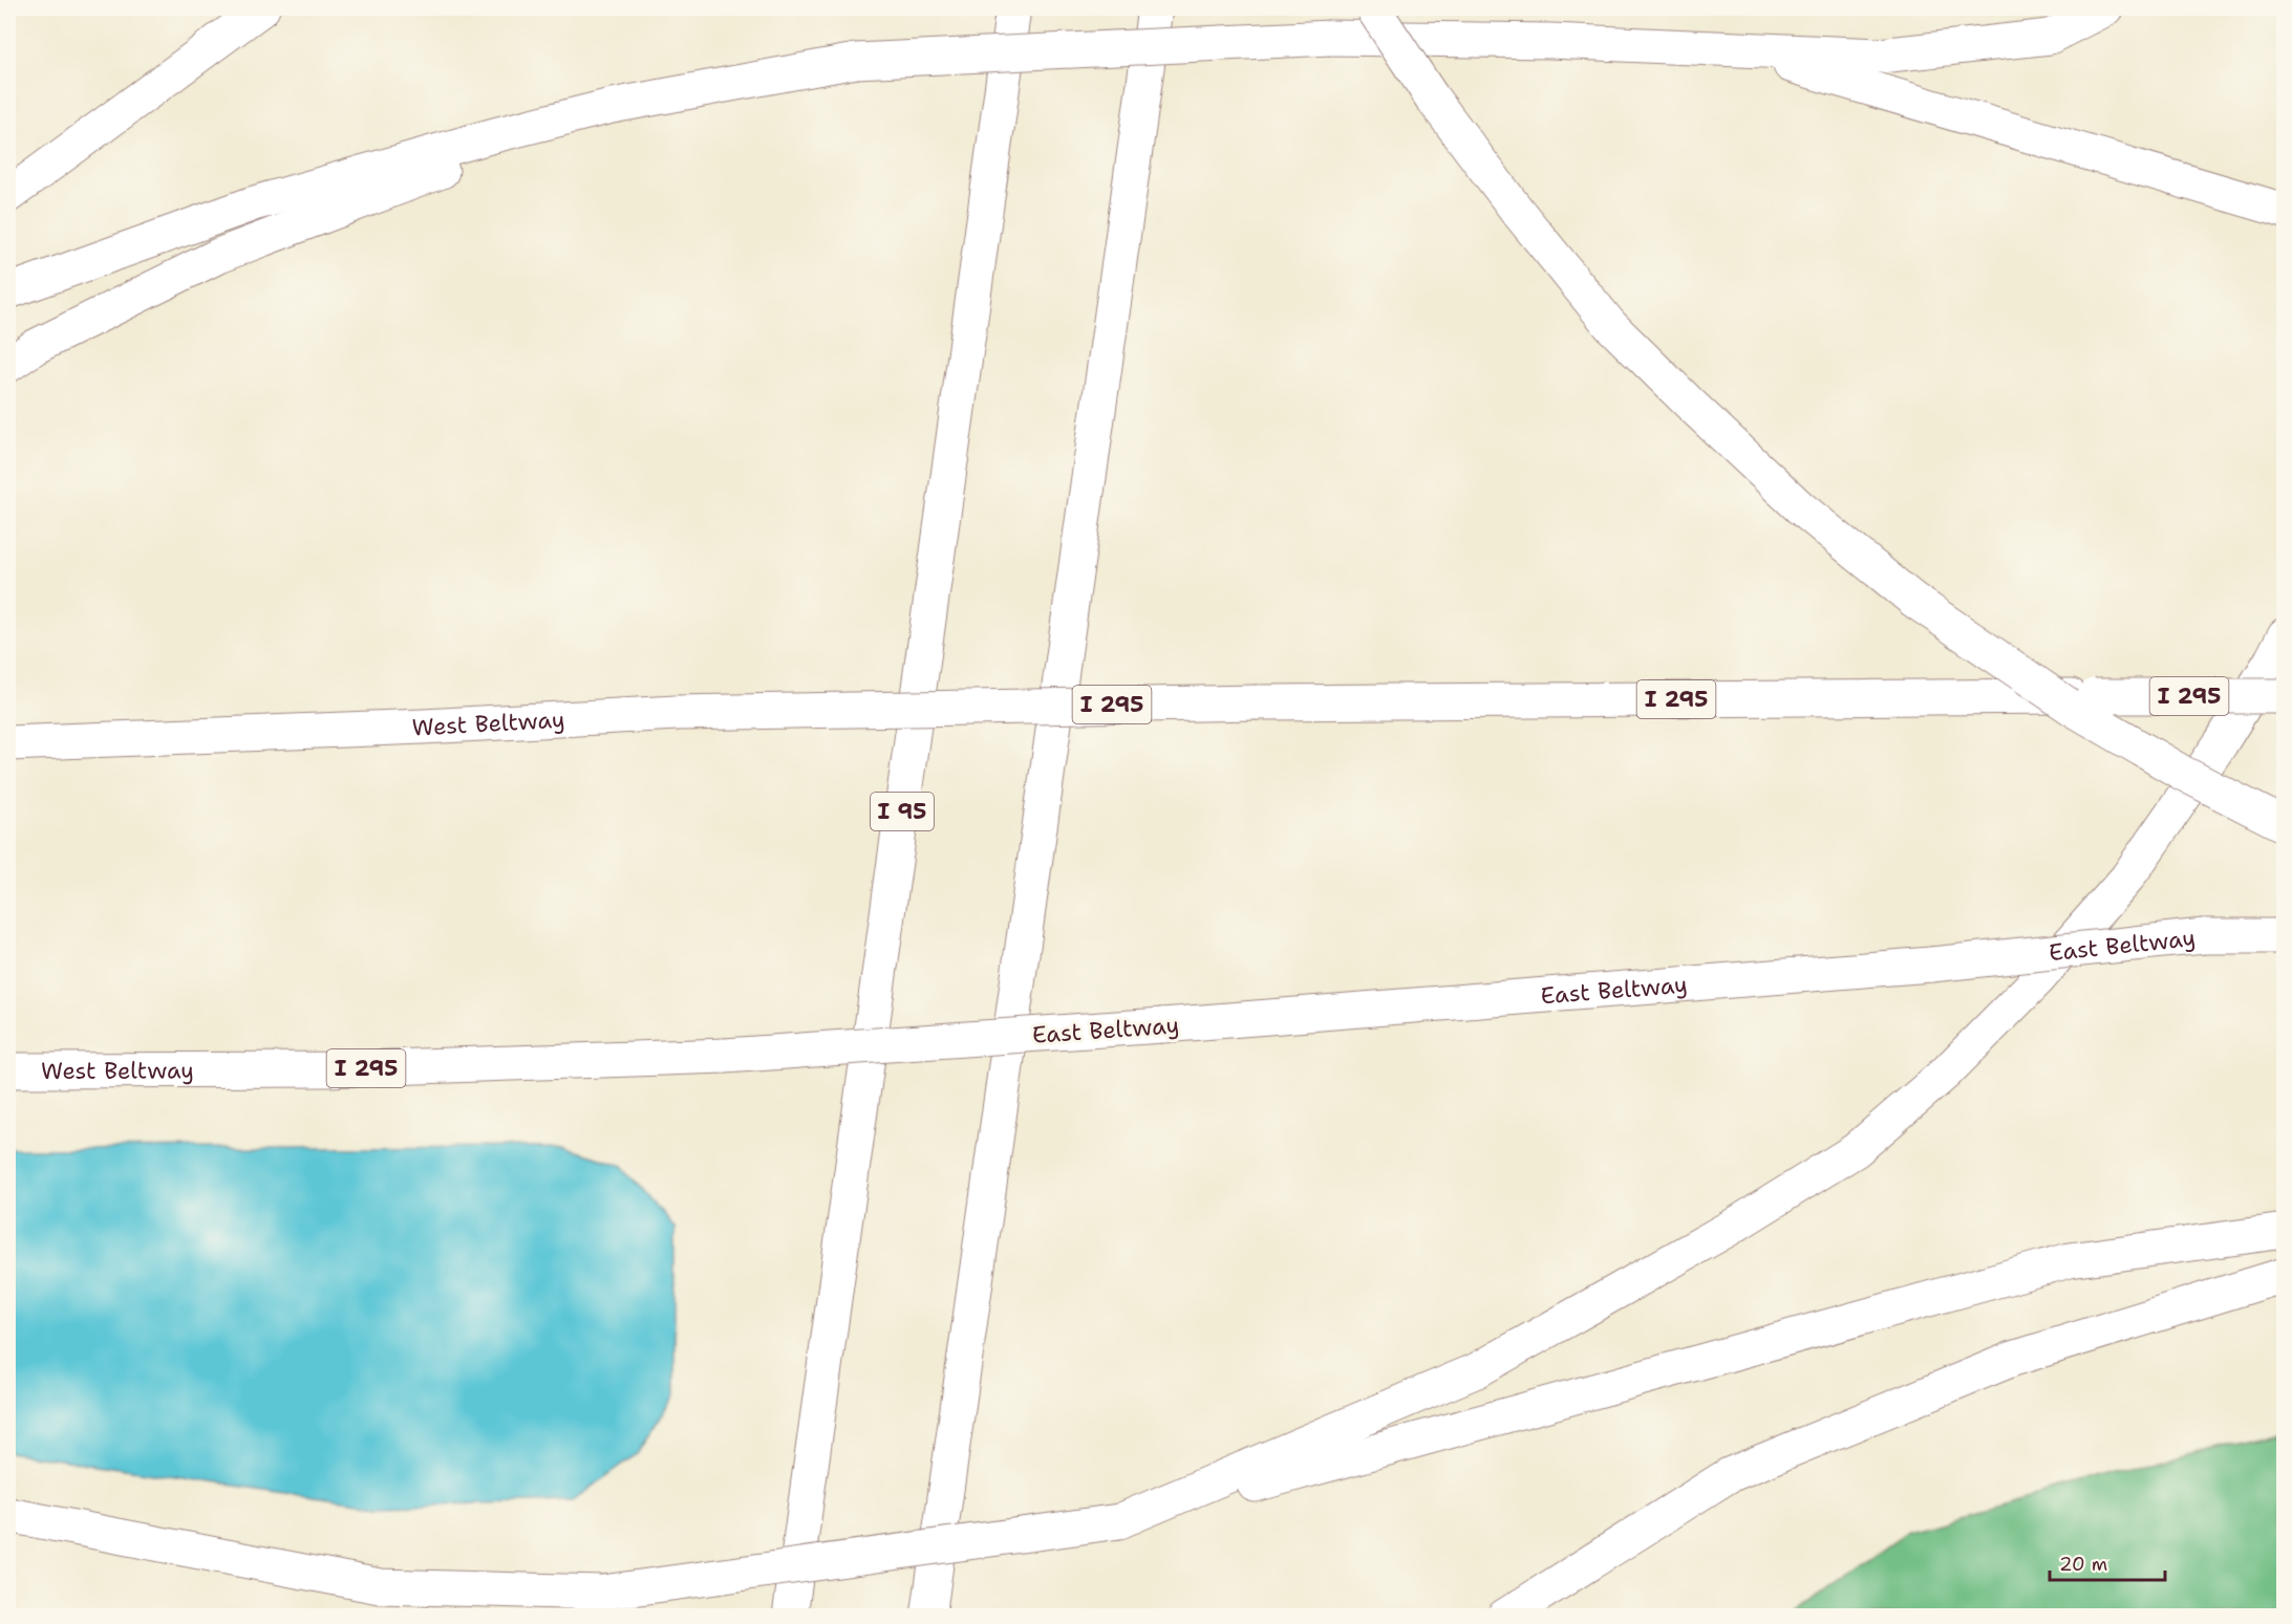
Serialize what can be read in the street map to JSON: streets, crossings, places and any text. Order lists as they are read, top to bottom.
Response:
{
  "streets": {
    "highway": [
      "I 295",
      "West Beltway",
      "I 95",
      "East Beltway"
    ]
  },
  "crossings": [
    ["West Beltway", "East Beltway"]
  ],
  "scale_bar": "20 m"
}
